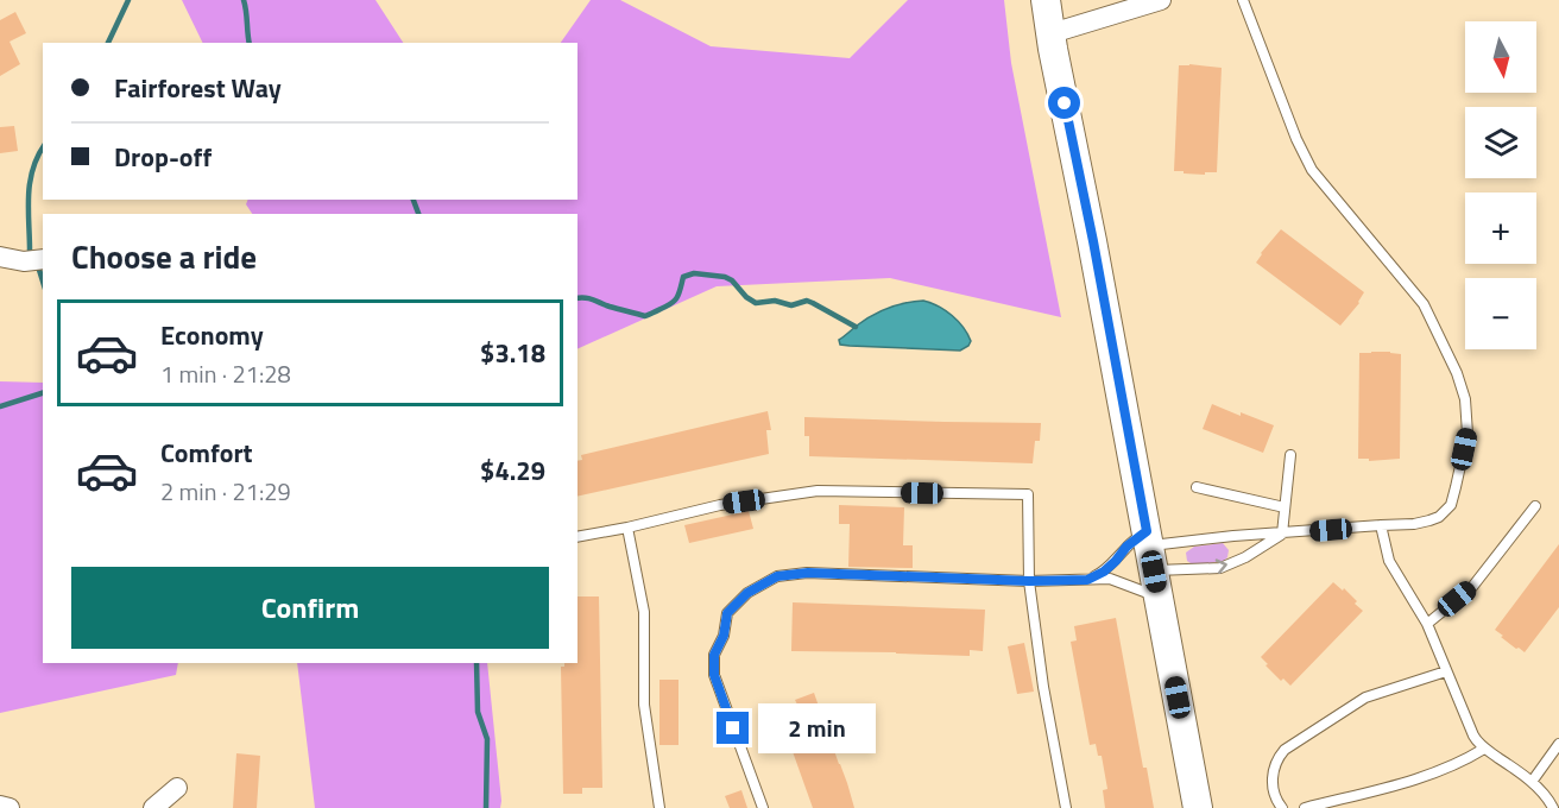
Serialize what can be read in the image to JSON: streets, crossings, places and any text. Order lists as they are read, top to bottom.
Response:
{
  "north": "bottom",
  "page": {
    "map_buttons": ["+", "−"],
    "banner": ["Fairforest Way", "Drop-off"],
    "heading": "Choose a ride",
    "list": [
      {
        "name": "Economy",
        "note": "1 min · 21:28",
        "value": "$3.18"
      },
      {
        "name": "Comfort",
        "note": "2 min · 21:29",
        "value": "$4.29"
      }
    ],
    "buttons": "Confirm",
    "bubble": "2 min"
  }
}
